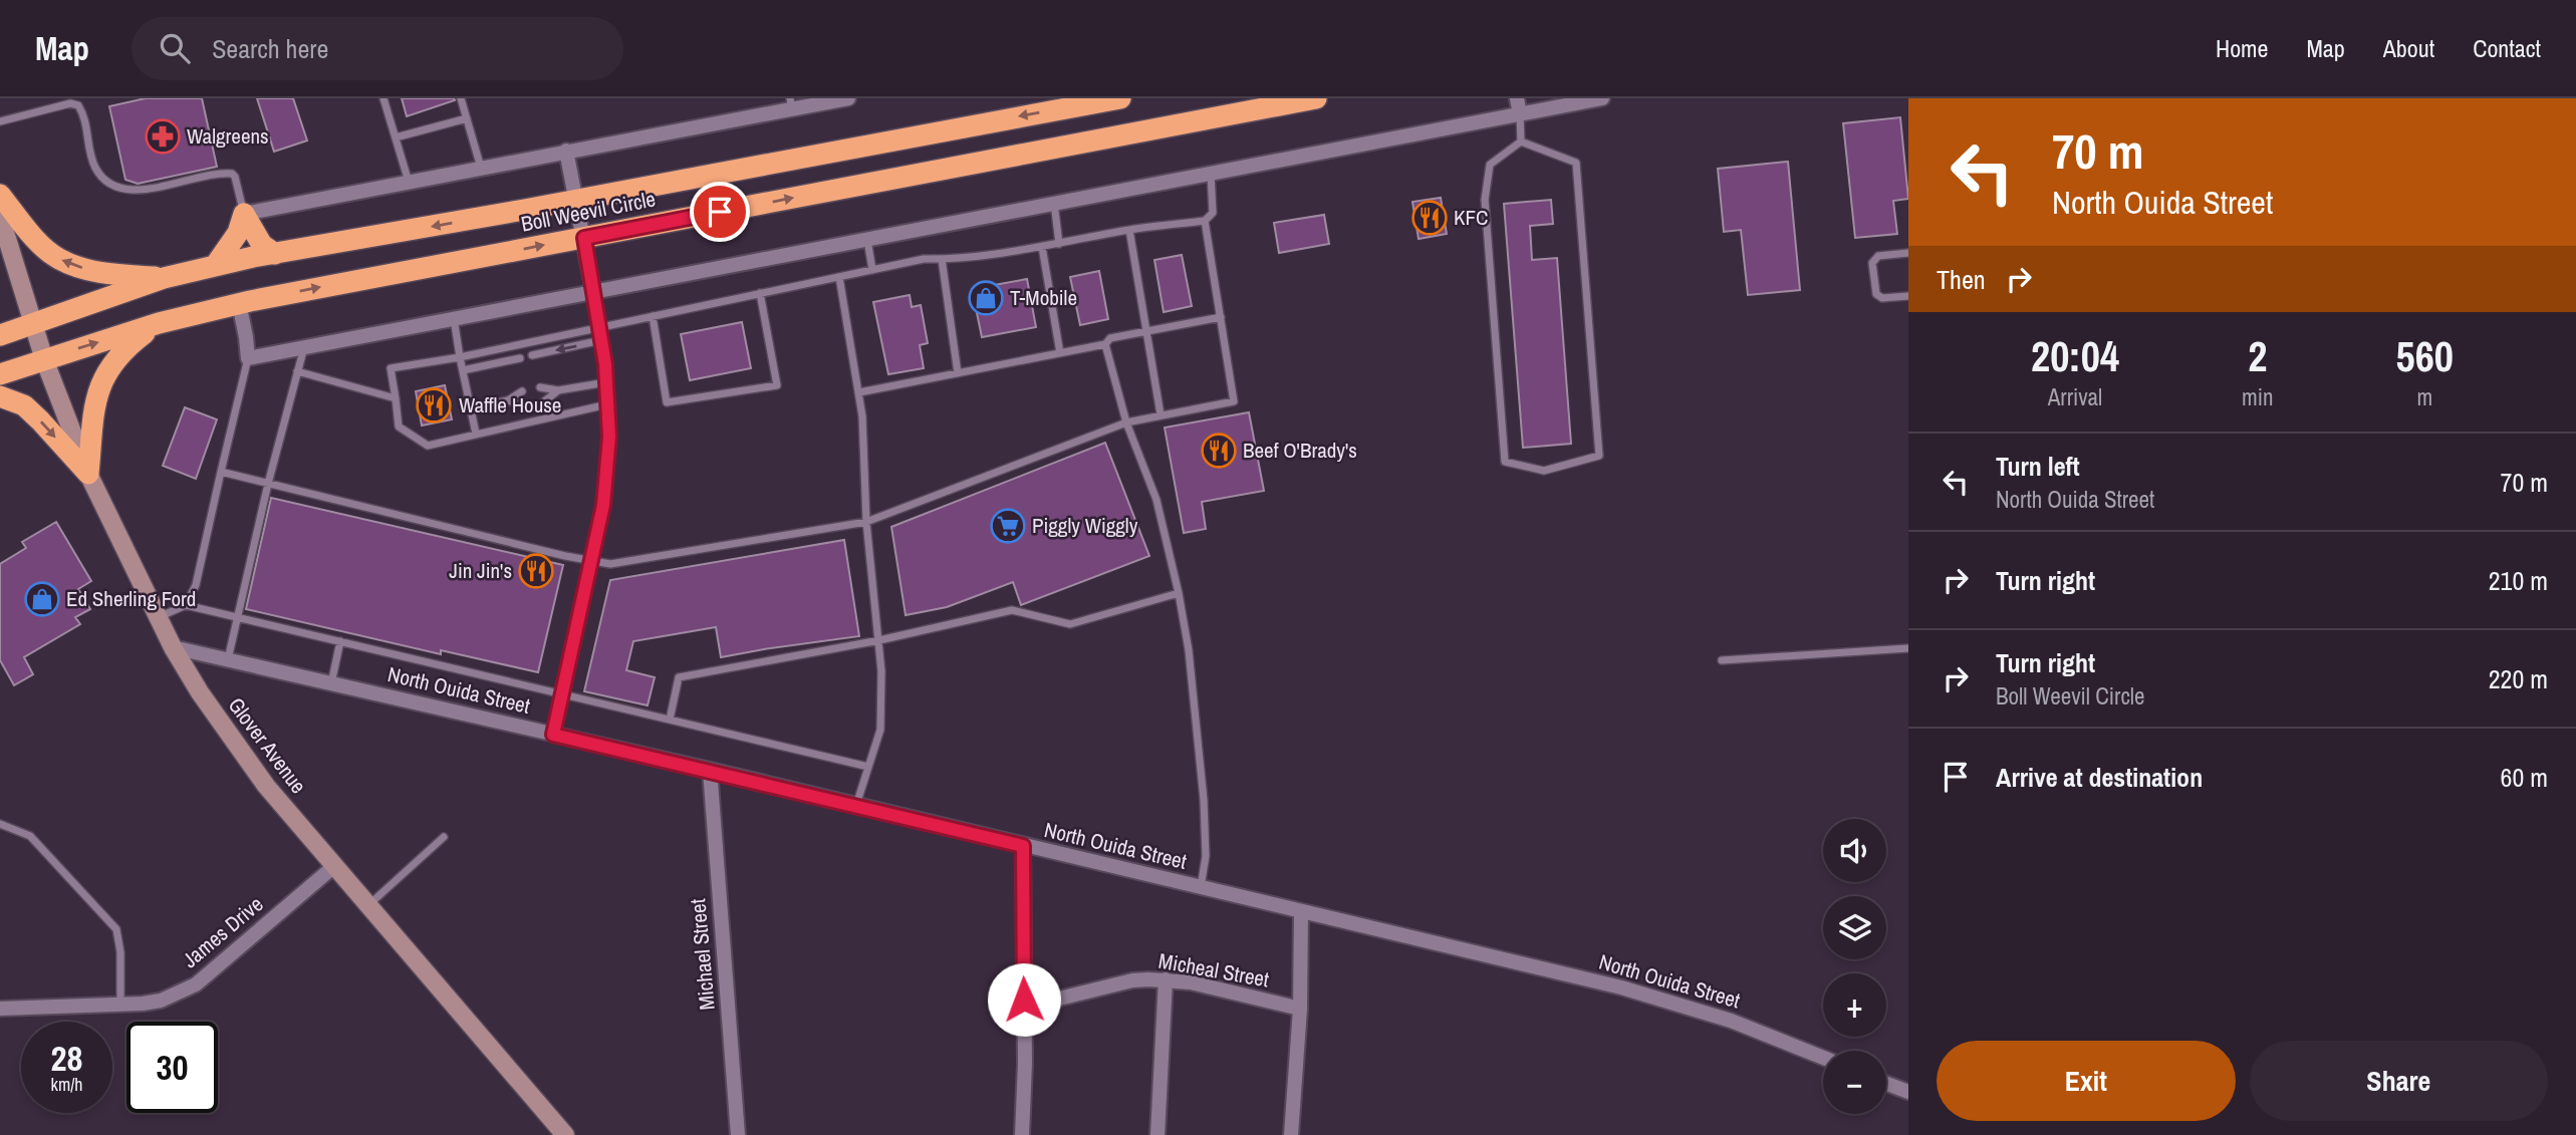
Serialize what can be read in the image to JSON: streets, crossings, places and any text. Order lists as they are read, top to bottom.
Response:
{
  "streets": {
    "highway": ["Boll Weevil Circle"],
    "main road": ["Glover Avenue"],
    "street": [
      "North Ouida Street",
      "James Drive",
      "Michael Street",
      "Micheal Street"
    ]
  },
  "crossings": [
    ["Boll Weevil Circle", "Glover Avenue"],
    ["North Ouida Street", "Glover Avenue"],
    ["North Ouida Street", "Michael Street"],
    ["North Ouida Street", "Micheal Street"],
    ["Glover Avenue", "James Drive"]
  ],
  "places": {
    "pharmacy": ["Walgreens"],
    "restaurant": [
      "KFC",
      "Waffle House",
      "Beef O'Brady's",
      "Jin Jin's"
    ],
    "shop": ["T-Mobile", "Ed Sherling Ford"],
    "supermarket": ["Piggly Wiggly"]
  },
  "page": {
    "header": "Map",
    "search": "Search here",
    "nav": [
      "Home",
      "Map",
      "About",
      "Contact"
    ],
    "turn": ["70 m", "North Ouida Street"],
    "then": "Then",
    "eta": [
      "20:04",
      "Arrival",
      "2",
      "min",
      "560",
      "m"
    ],
    "list": [
      {
        "name": "Turn left",
        "note": "North Ouida Street",
        "value": "70 m"
      },
      {
        "name": "Turn right",
        "value": "210 m"
      },
      {
        "name": "Turn right",
        "note": "Boll Weevil Circle",
        "value": "220 m"
      },
      {
        "name": "Arrive at destination",
        "value": "60 m"
      }
    ],
    "map_buttons": ["+", "−"],
    "speed": "28 km/h",
    "limit": "30",
    "buttons": ["Exit", "Share"]
  }
}
